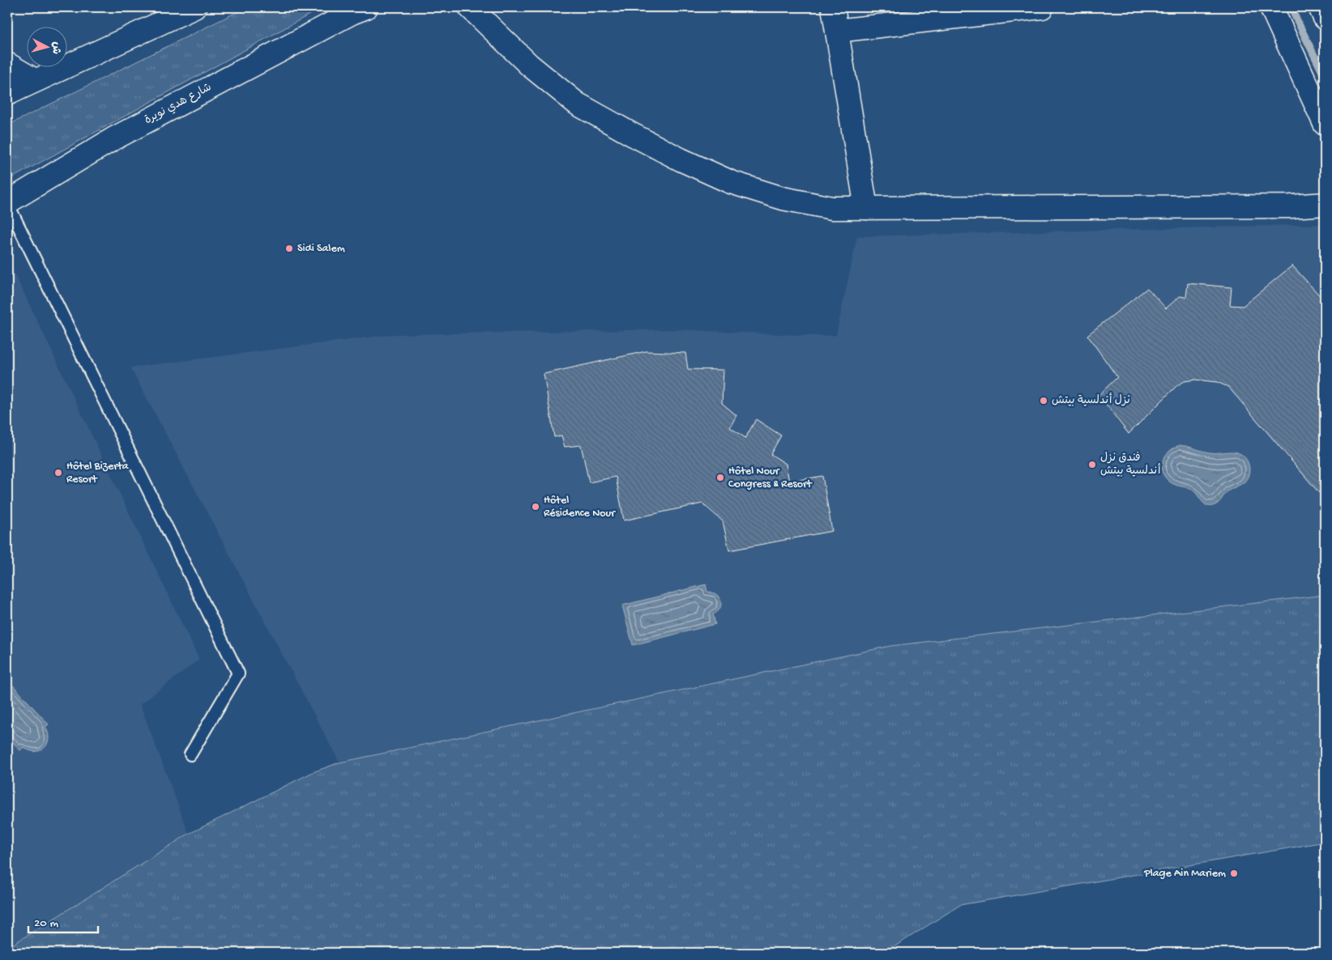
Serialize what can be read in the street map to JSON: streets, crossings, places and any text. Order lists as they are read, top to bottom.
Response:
{
  "streets": {
    "street": ["شارع هدي نويرة"]
  },
  "places": [
    "Sidi Salem",
    "نزل أندلسية بيتش",
    "فندق نزل أندلسية بيتش",
    "Hôtel Bizerta Resort",
    "Hôtel Nour Congress & Resort",
    "Hôtel Résidence Nour",
    "Plage Ain Mariem"
  ],
  "scale_bar": "20 m",
  "north": "right"
}
